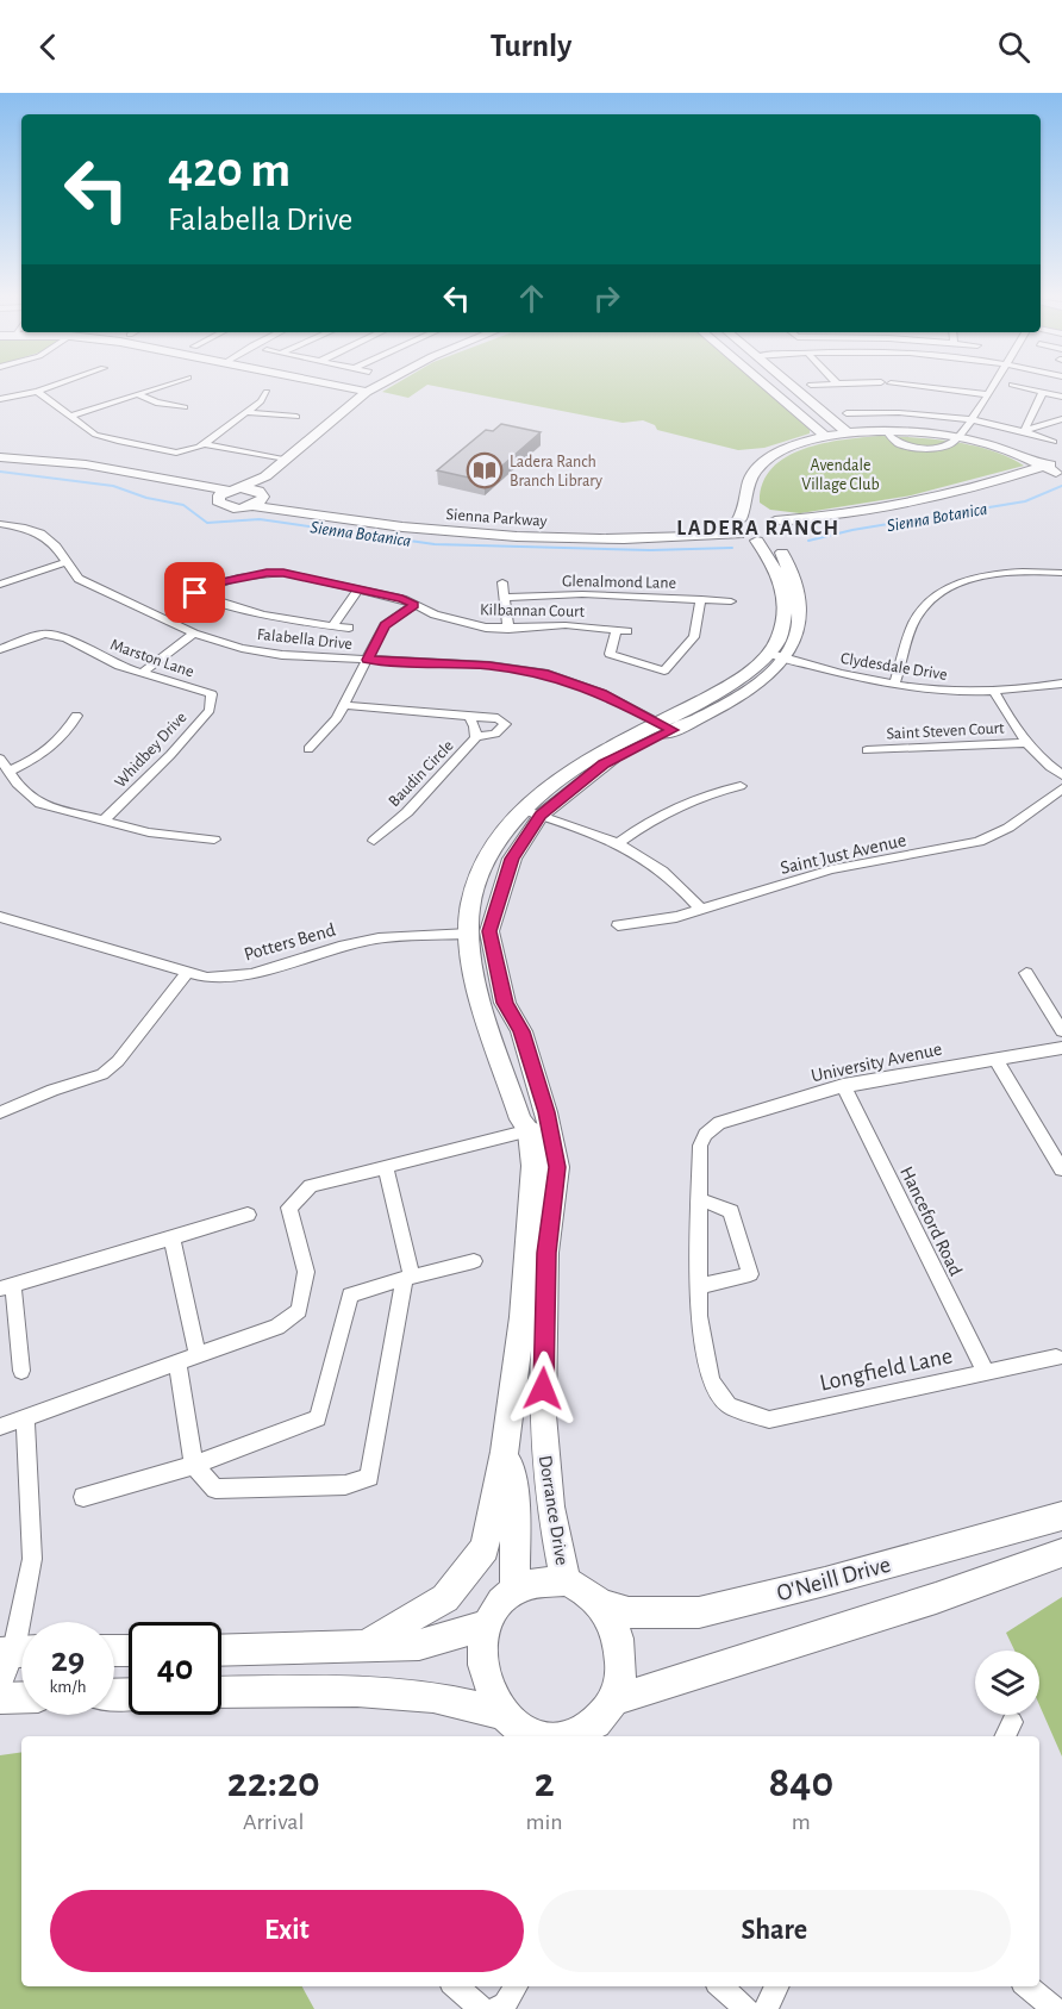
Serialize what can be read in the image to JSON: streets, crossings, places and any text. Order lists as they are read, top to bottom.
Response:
{
  "streets": {
    "street": [
      "Sienna Parkway",
      "Glenalmond Lane",
      "Kilbannan Court",
      "Falabella Drive",
      "Marston Lane",
      "Clydesdale Drive",
      "Saint Steven Court",
      "Whidbey Drive",
      "Baudin Circle",
      "Saint Just Avenue",
      "Potters Bend",
      "University Avenue",
      "Hanceford Road",
      "Longfield Lane",
      "Dorrance Drive",
      "O'Neill Drive"
    ]
  },
  "crossings": [
    ["Sienna Parkway", "Dorrance Drive"],
    ["Glenalmond Lane", "Kilbannan Court"],
    ["Falabella Drive", "Dorrance Drive"],
    ["Marston Lane", "Whidbey Drive"],
    ["Clydesdale Drive", "Dorrance Drive"],
    ["Potters Bend", "Dorrance Drive"],
    ["University Avenue", "Hanceford Road"],
    ["Hanceford Road", "Longfield Lane"],
    ["Dorrance Drive", "O'Neill Drive"]
  ],
  "districts": ["LADERA RANCH"],
  "water": ["Sienna Botanica"],
  "parks": ["Avendale Village Club"],
  "places": {
    "library": ["Ladera Ranch Branch Library"]
  },
  "page": {
    "header": "Turnly",
    "turn": ["420 m", "Falabella Drive"],
    "speed": "29 km/h",
    "limit": "40",
    "eta": [
      "22:20",
      "Arrival",
      "2",
      "min",
      "840",
      "m"
    ],
    "buttons": ["Exit", "Share"]
  }
}
